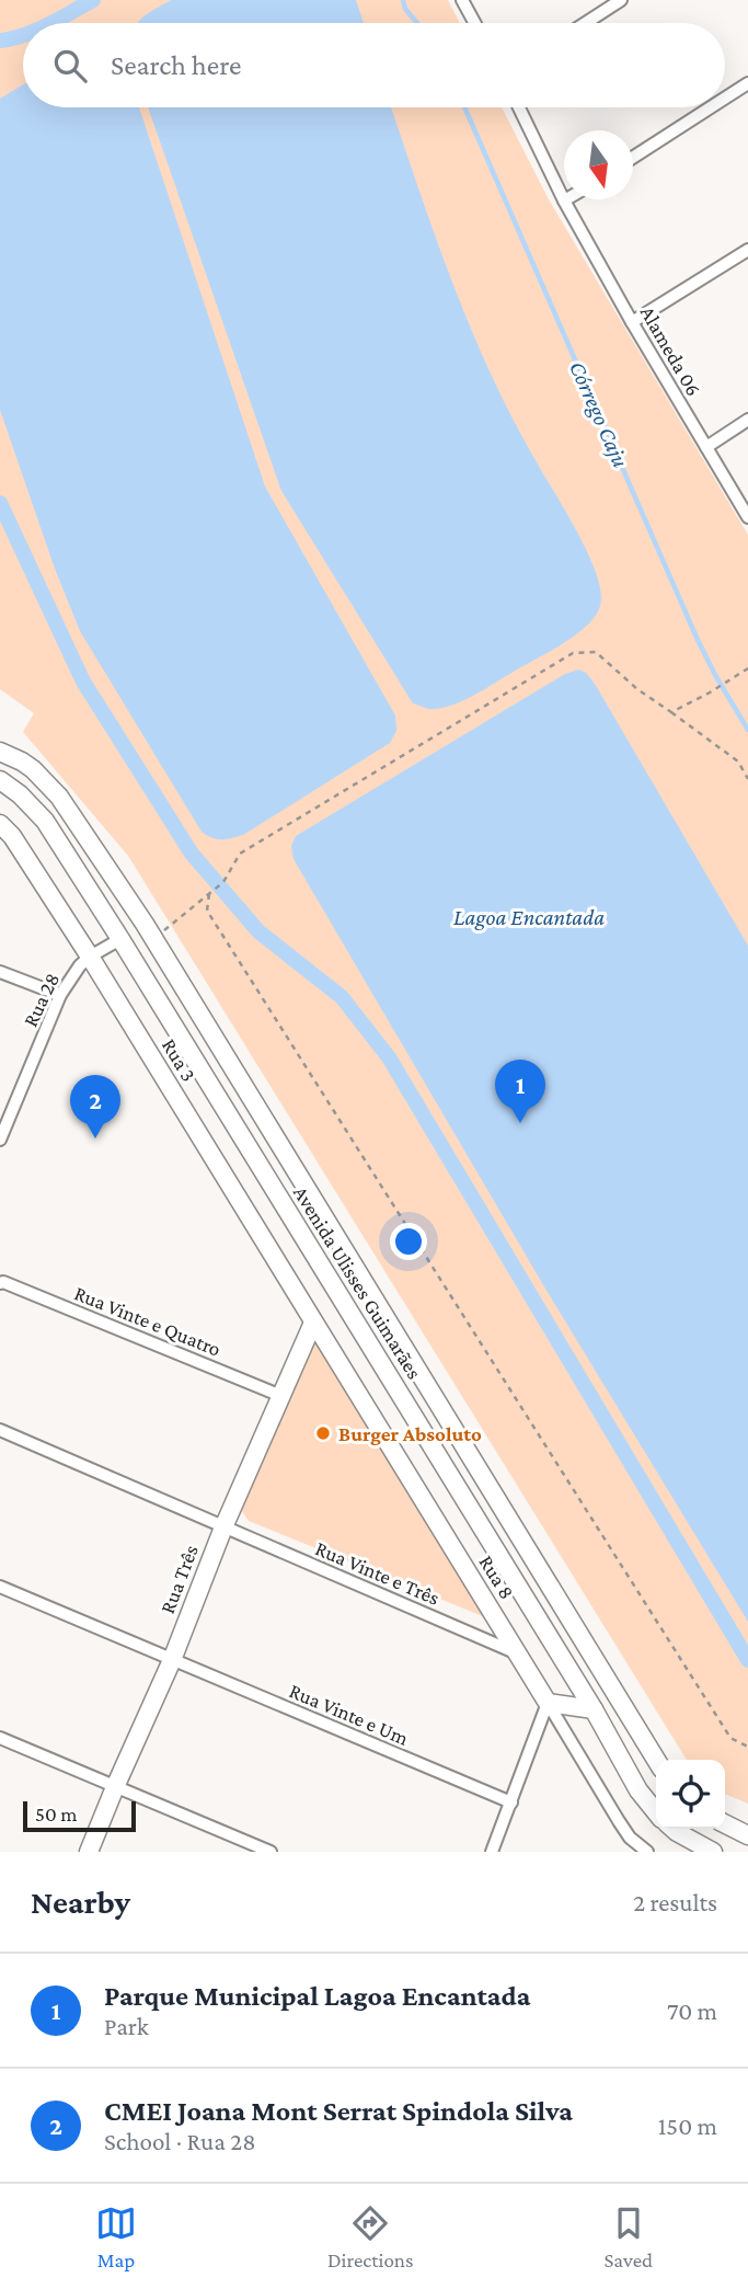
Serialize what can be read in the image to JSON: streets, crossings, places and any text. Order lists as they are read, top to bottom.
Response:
{
  "streets": {
    "main road": [
      "Rua 3",
      "Avenida Ulisses Guimarães",
      "Rua 8",
      "Rua Três"
    ],
    "street": [
      "Alameda 06",
      "Rua 28",
      "Rua Vinte e Quatro",
      "Rua Vinte e Três",
      "Rua Vinte e Um"
    ]
  },
  "crossings": [
    ["Rua 28", "Rua 3"],
    ["Rua 28", "Avenida Ulisses Guimarães"],
    ["Rua 3", "Rua 8"],
    ["Rua 3", "Rua Três"],
    ["Rua Vinte e Quatro", "Rua Três"],
    ["Rua Vinte e Três", "Rua 8"],
    ["Rua Vinte e Três", "Rua Três"],
    ["Rua 8", "Rua Três"],
    ["Rua Três", "Rua Vinte e Um"]
  ],
  "water": ["Córrego Caju", "Lagoa Encantada"],
  "places": ["Burger Absoluto"],
  "scale_bar": "50 m",
  "north": "bottom",
  "page": {
    "search": "Search here",
    "pins": ["1", "2"],
    "scale": "50 m",
    "heading": ["Nearby", "2 results"],
    "list": [
      {
        "mark": "1",
        "name": "Parque Municipal Lagoa Encantada",
        "note": "Park",
        "value": "70 m"
      },
      {
        "mark": "2",
        "name": "CMEI Joana Mont Serrat Spindola Silva",
        "note": "School · Rua 28",
        "value": "150 m"
      }
    ],
    "nav": ["Map", "Directions", "Saved"]
  }
}
